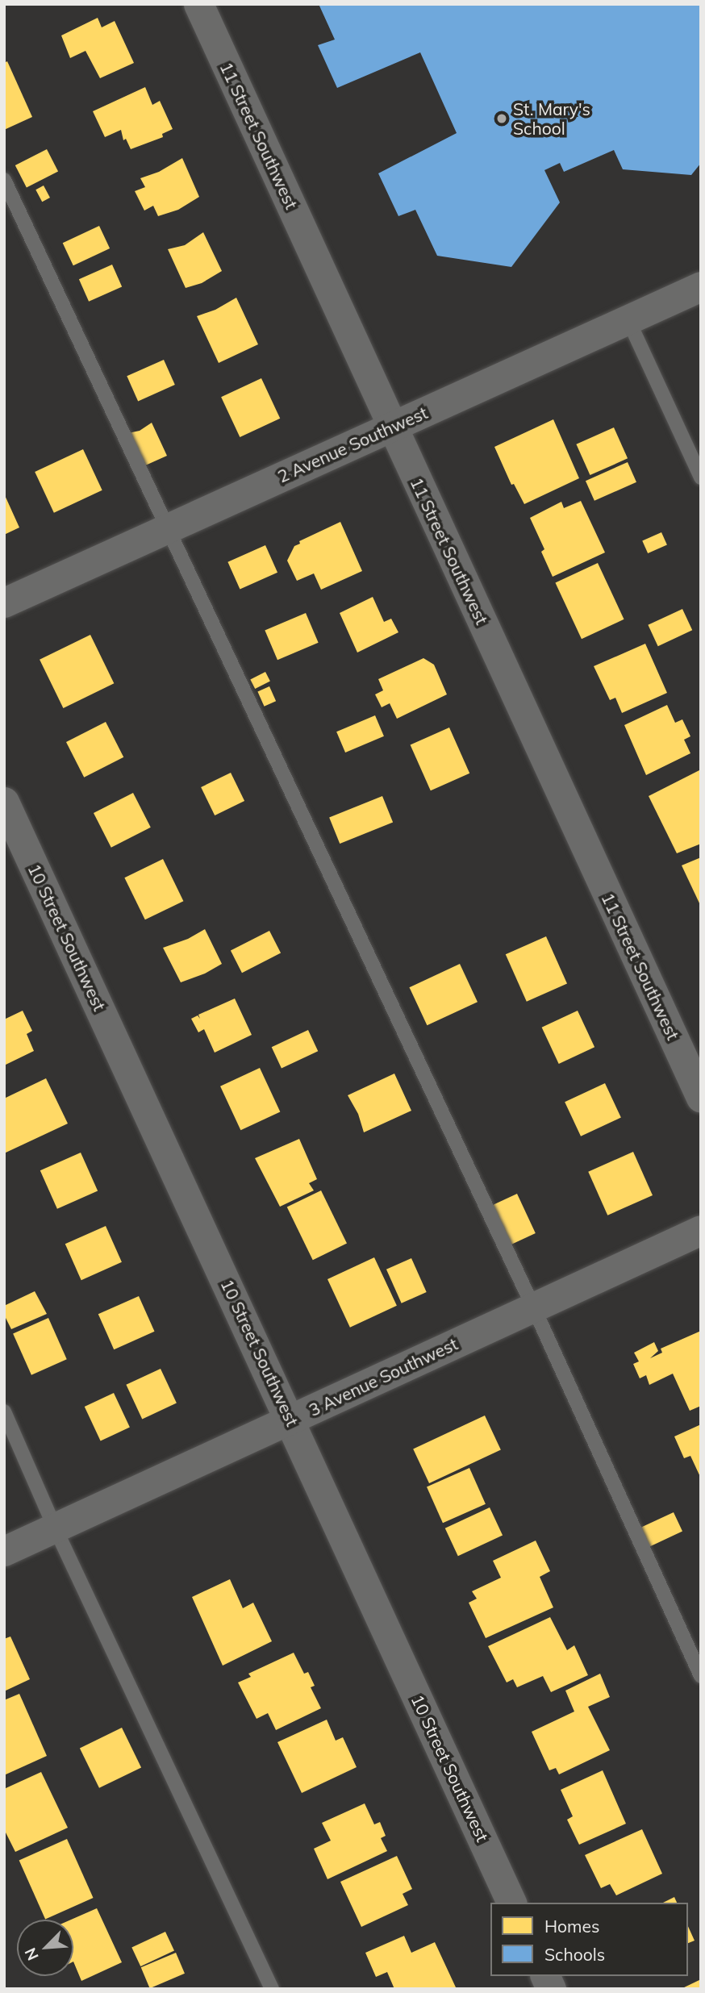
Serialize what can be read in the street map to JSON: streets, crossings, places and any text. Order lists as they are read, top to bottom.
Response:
{
  "streets": {
    "street": [
      "11 Street Southwest",
      "2 Avenue Southwest",
      "10 Street Southwest",
      "3 Avenue Southwest"
    ]
  },
  "crossings": [
    ["11 Street Southwest", "2 Avenue Southwest"],
    ["10 Street Southwest", "3 Avenue Southwest"]
  ],
  "places": ["St. Mary's School"],
  "legend": ["Homes", "Schools"],
  "north": "bottom left"
}
